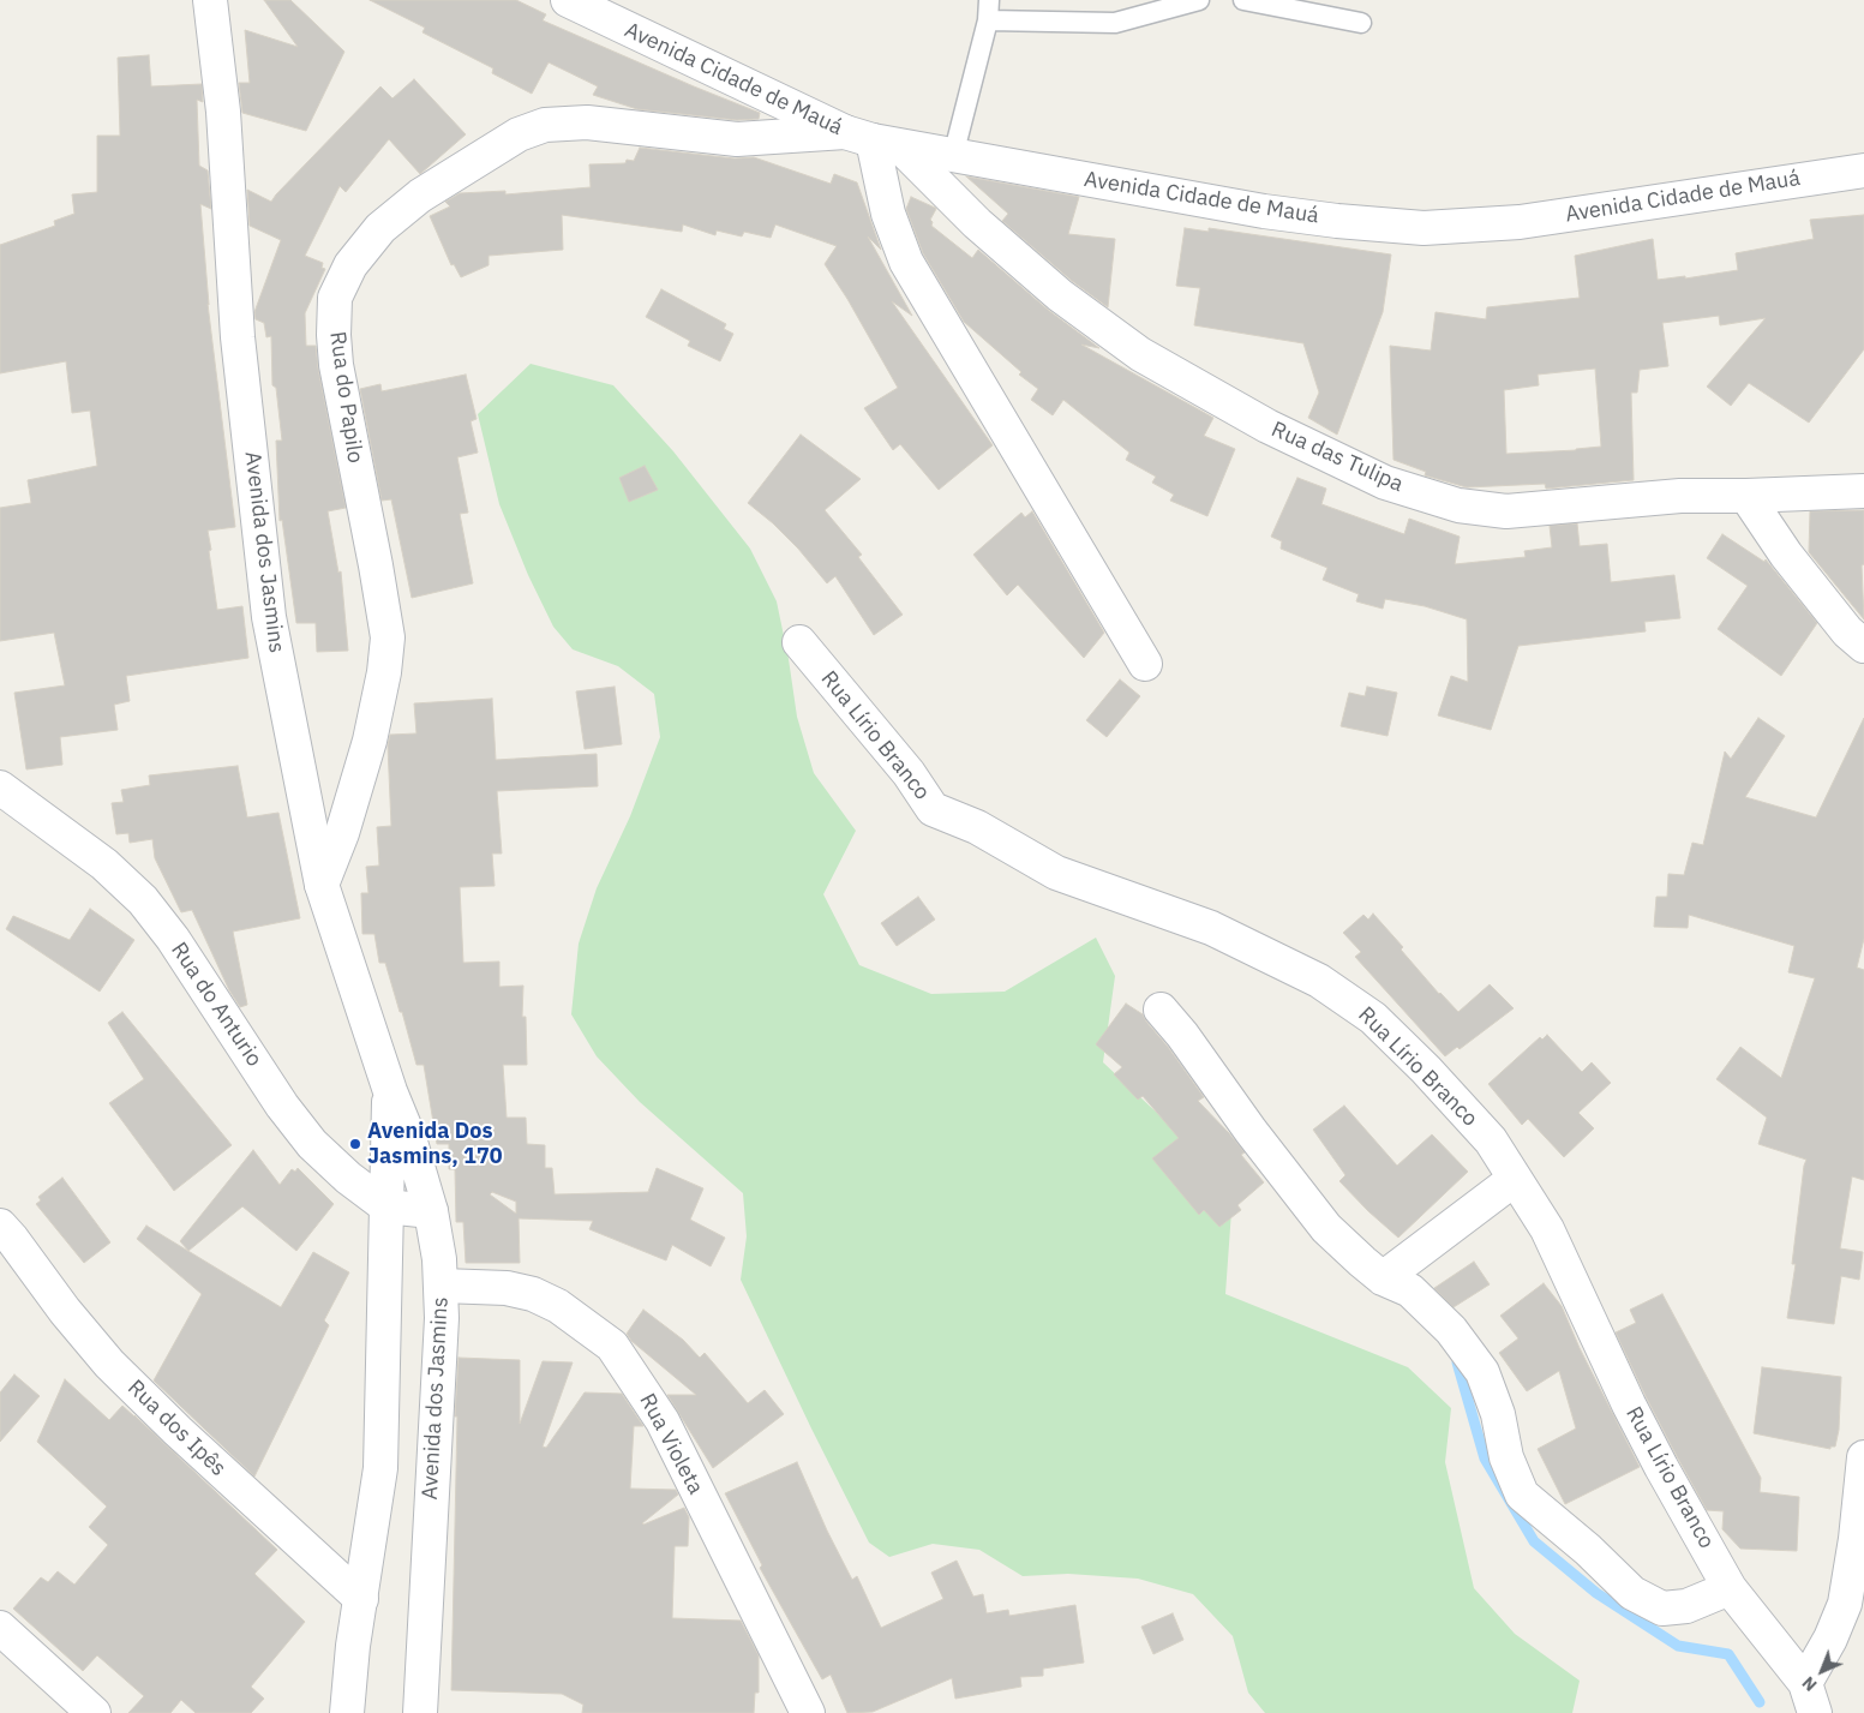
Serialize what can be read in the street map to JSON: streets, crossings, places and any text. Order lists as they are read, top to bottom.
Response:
{
  "streets": {
    "street": [
      "Avenida Cidade de Mauá",
      "Rua do Papilo",
      "Rua das Tulipa",
      "Avenida dos Jasmins",
      "Rua Lírio Branco",
      "Rua do Anturio",
      "Rua dos Ipês",
      "Rua Violeta"
    ]
  },
  "crossings": [
    ["Avenida Cidade de Mauá", "Rua do Papilo"],
    ["Avenida Cidade de Mauá", "Rua das Tulipa"],
    ["Rua do Papilo", "Rua das Tulipa"],
    ["Rua do Papilo", "Avenida dos Jasmins"],
    ["Avenida dos Jasmins", "Rua do Anturio"],
    ["Avenida dos Jasmins", "Rua dos Ipês"],
    ["Avenida dos Jasmins", "Rua Violeta"]
  ],
  "places": ["Avenida Dos Jasmins, 170"],
  "north": "bottom left"
}
